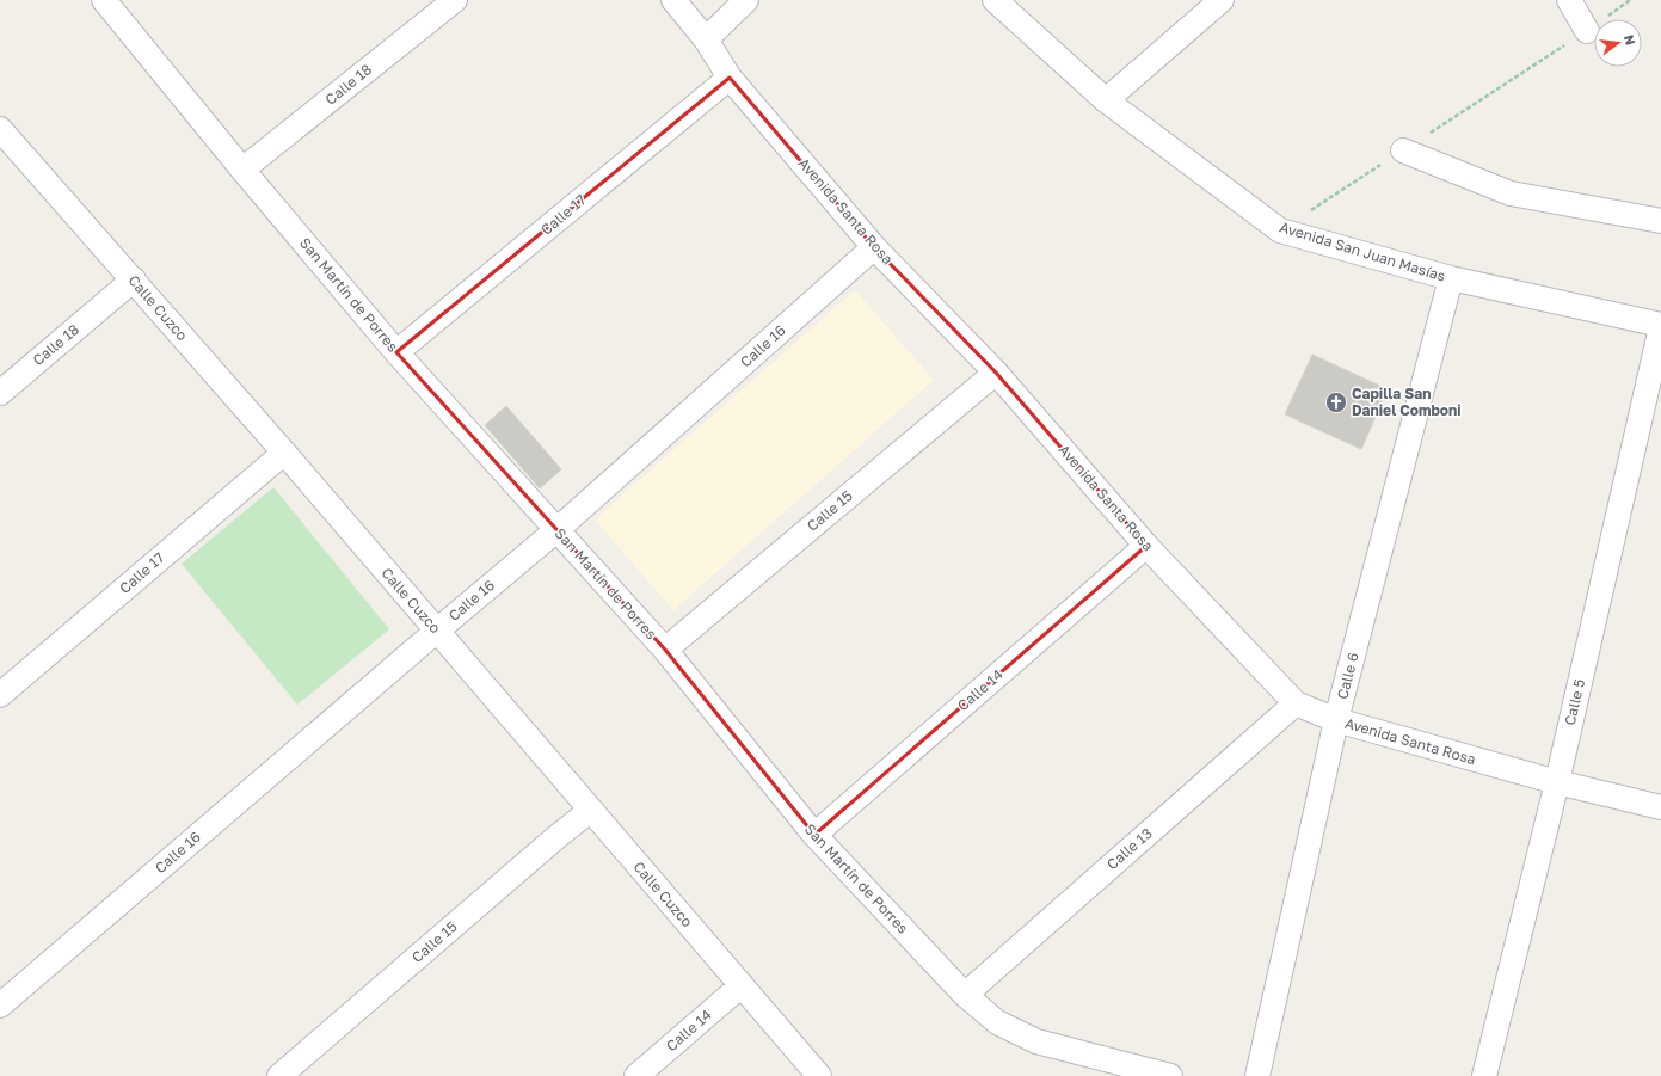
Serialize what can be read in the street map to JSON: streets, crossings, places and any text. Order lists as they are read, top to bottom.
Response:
{
  "streets": {
    "street": [
      "Calle 18",
      "Avenida Santa Rosa",
      "Calle 17",
      "Avenida San Juan Masías",
      "San Martín de Porres",
      "Calle Cuzco",
      "Calle 16",
      "Calle 15",
      "Calle 6",
      "Calle 14",
      "Calle 5",
      "Calle 13"
    ]
  },
  "crossings": [
    ["Calle 18", "San Martín de Porres"],
    ["Calle 18", "Calle Cuzco"],
    ["Avenida Santa Rosa", "Calle 17"],
    ["Avenida Santa Rosa", "Calle 16"],
    ["Avenida Santa Rosa", "Calle 15"],
    ["Avenida Santa Rosa", "Calle 6"],
    ["Avenida Santa Rosa", "Calle 14"],
    ["Avenida Santa Rosa", "Calle 5"],
    ["Avenida Santa Rosa", "Calle 13"],
    ["Calle 17", "San Martín de Porres"],
    ["Calle 17", "Calle Cuzco"],
    ["Avenida San Juan Masías", "Calle 6"],
    ["Avenida San Juan Masías", "Calle 5"],
    ["San Martín de Porres", "Calle 16"],
    ["San Martín de Porres", "Calle 15"],
    ["San Martín de Porres", "Calle 14"],
    ["San Martín de Porres", "Calle 13"],
    ["Calle Cuzco", "Calle 16"],
    ["Calle Cuzco", "Calle 15"],
    ["Calle Cuzco", "Calle 14"]
  ],
  "places": {
    "church": ["Capilla San Daniel Comboni"]
  },
  "north": "right"
}
